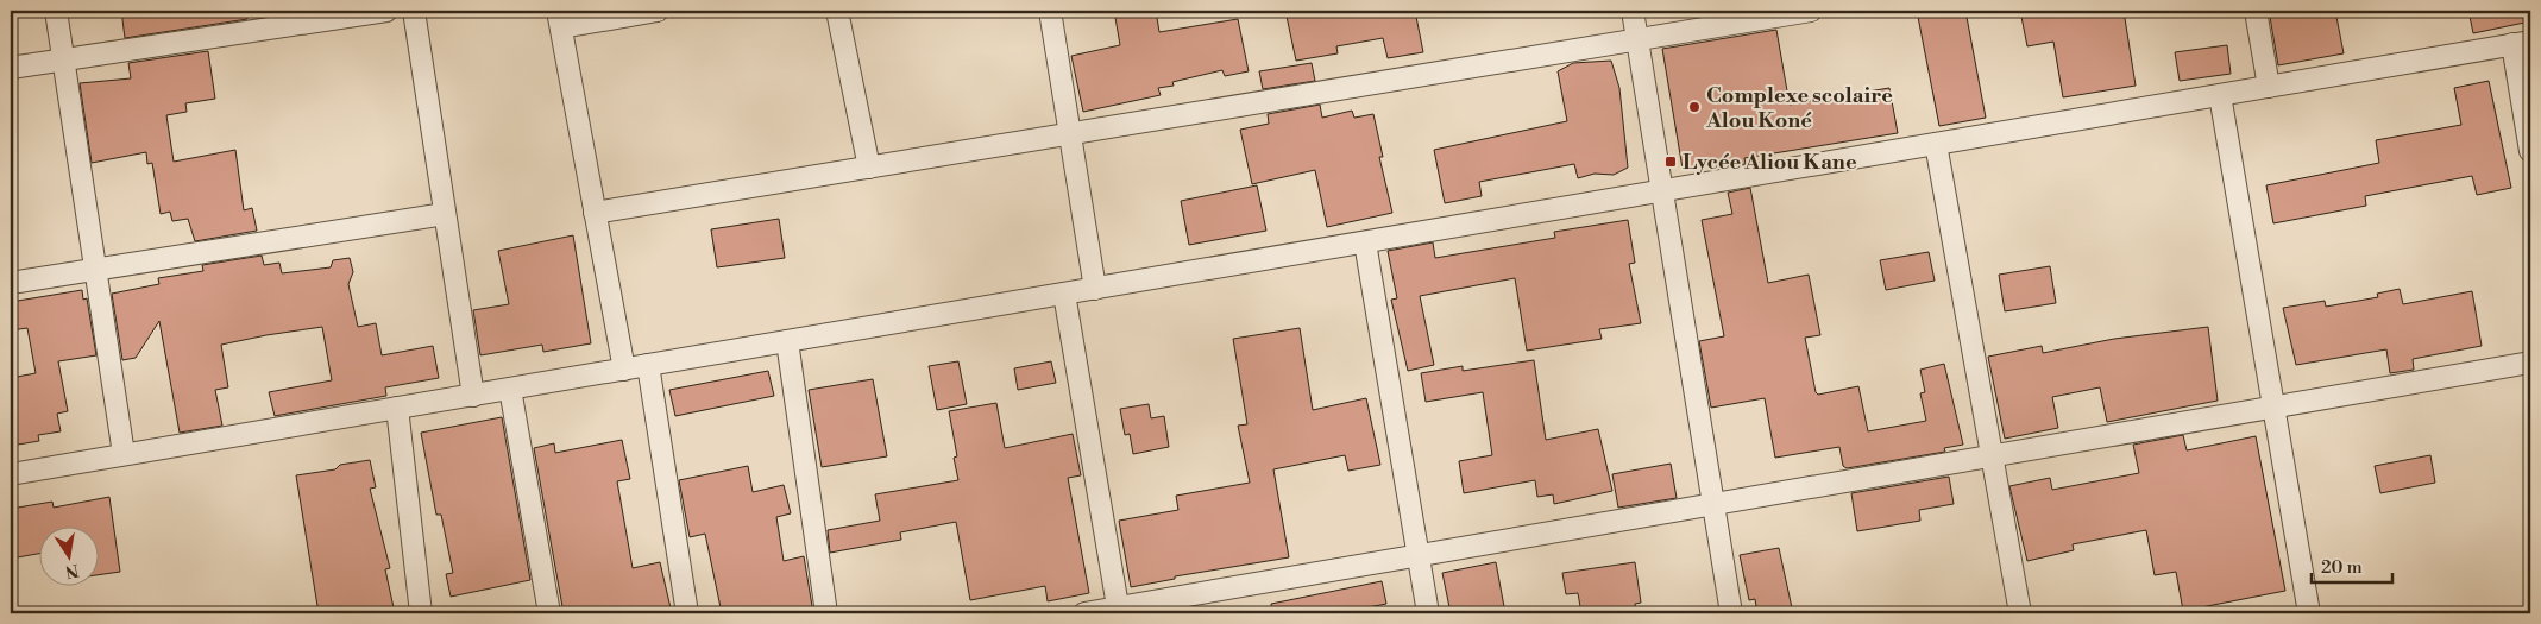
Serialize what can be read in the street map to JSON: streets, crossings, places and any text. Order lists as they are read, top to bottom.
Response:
{
  "places": {
    "other": ["Complexe scolaire Alou Koné"],
    "transit": ["Lycée Aliou Kane"]
  },
  "scale_bar": "20 m",
  "north": "bottom"
}
